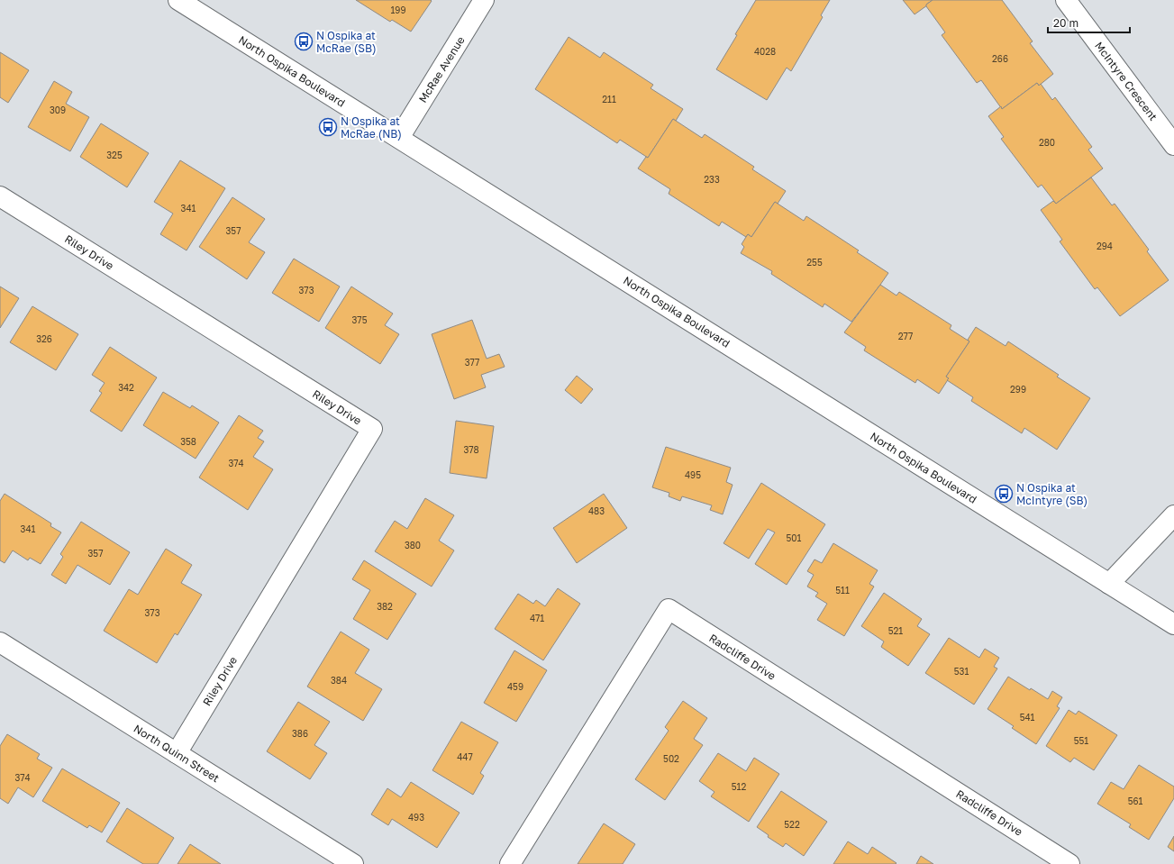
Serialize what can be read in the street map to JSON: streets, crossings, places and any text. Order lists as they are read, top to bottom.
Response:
{
  "streets": {
    "street": [
      "McRae Avenue",
      "North Ospika Boulevard",
      "McIntyre Crescent",
      "Riley Drive",
      "Radcliffe Drive",
      "North Quinn Street"
    ]
  },
  "crossings": [
    ["McRae Avenue", "North Ospika Boulevard"],
    ["Riley Drive", "North Quinn Street"]
  ],
  "places": {
    "bus stop": ["N Ospika at McRae (SB)", "N Ospika at McRae (NB)", "N Ospika at McIntyre (SB)"]
  },
  "house_numbers": [
    "199",
    "4028",
    "266",
    "211",
    "309",
    "280",
    "325",
    "233",
    "341",
    "357",
    "294",
    "255",
    "373",
    "375",
    "277",
    "326",
    "377",
    "342",
    "299",
    "358",
    "378",
    "374",
    "495",
    "483",
    "341",
    "501",
    "380",
    "357",
    "511",
    "382",
    "373",
    "471",
    "521",
    "531",
    "384",
    "459",
    "541",
    "386",
    "551",
    "447",
    "502",
    "374",
    "512",
    "561",
    "493",
    "522"
  ],
  "scale_bar": "20 m"
}
